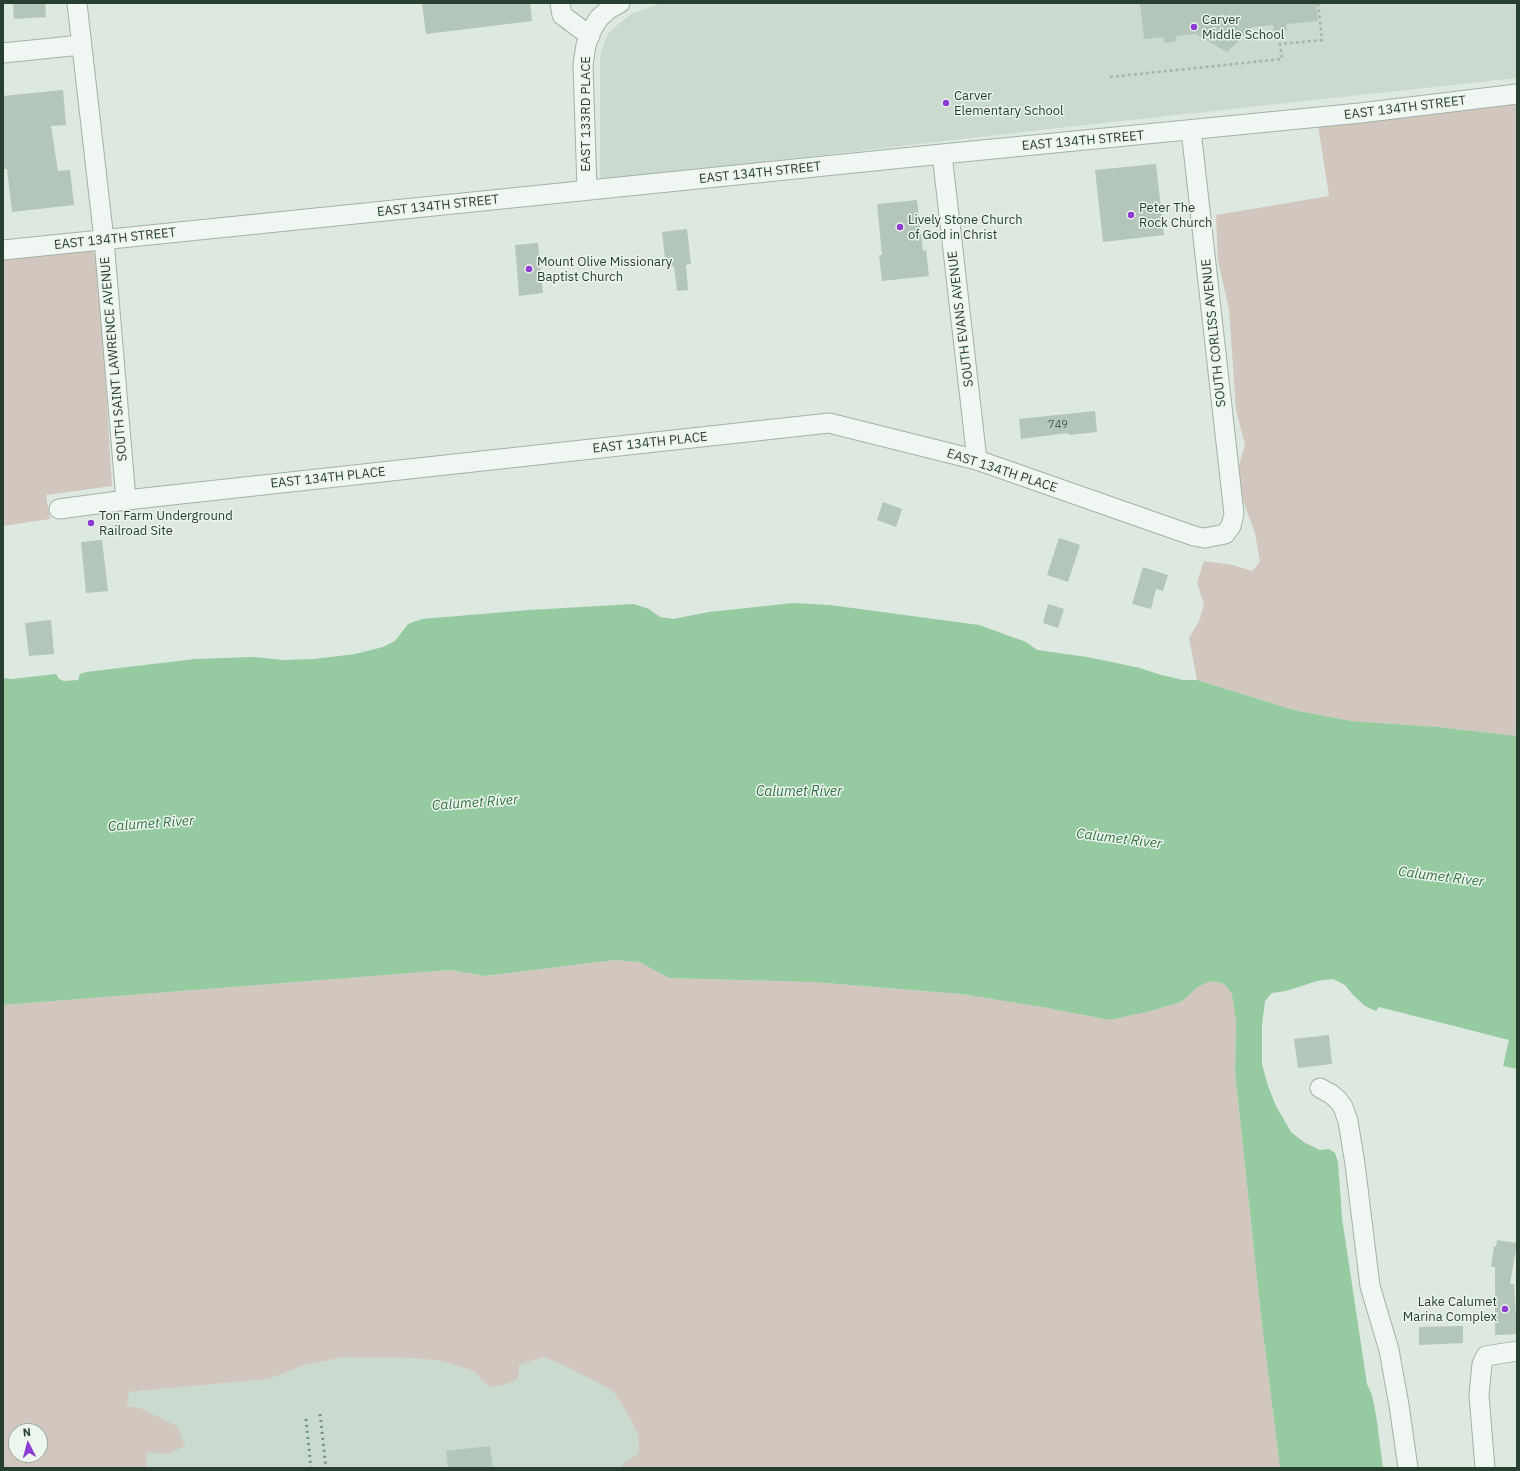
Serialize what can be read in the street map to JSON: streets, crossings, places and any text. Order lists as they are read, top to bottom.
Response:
{
  "streets": {
    "street": [
      "EAST 134TH STREET",
      "EAST 133RD PLACE",
      "SOUTH EVANS AVENUE",
      "SOUTH CORLISS AVENUE",
      "SOUTH SAINT LAWRENCE AVENUE",
      "EAST 134TH PLACE"
    ]
  },
  "crossings": [
    ["EAST 134TH STREET", "EAST 133RD PLACE"],
    ["EAST 134TH STREET", "SOUTH EVANS AVENUE"],
    ["EAST 134TH STREET", "SOUTH CORLISS AVENUE"],
    ["EAST 134TH STREET", "SOUTH SAINT LAWRENCE AVENUE"],
    ["SOUTH EVANS AVENUE", "EAST 134TH PLACE"],
    ["SOUTH CORLISS AVENUE", "EAST 134TH PLACE"],
    ["SOUTH SAINT LAWRENCE AVENUE", "EAST 134TH PLACE"]
  ],
  "water": ["Calumet River"],
  "places": [
    "Carver Middle School",
    "Carver Elementary School",
    "Peter The Rock Church",
    "Lively Stone Church of God in Christ",
    "Mount Olive Missionary Baptist Church",
    "Ton Farm Underground Railroad Site",
    "Lake Calumet Marina Complex"
  ],
  "house_numbers": ["749"],
  "north": "top"
}
